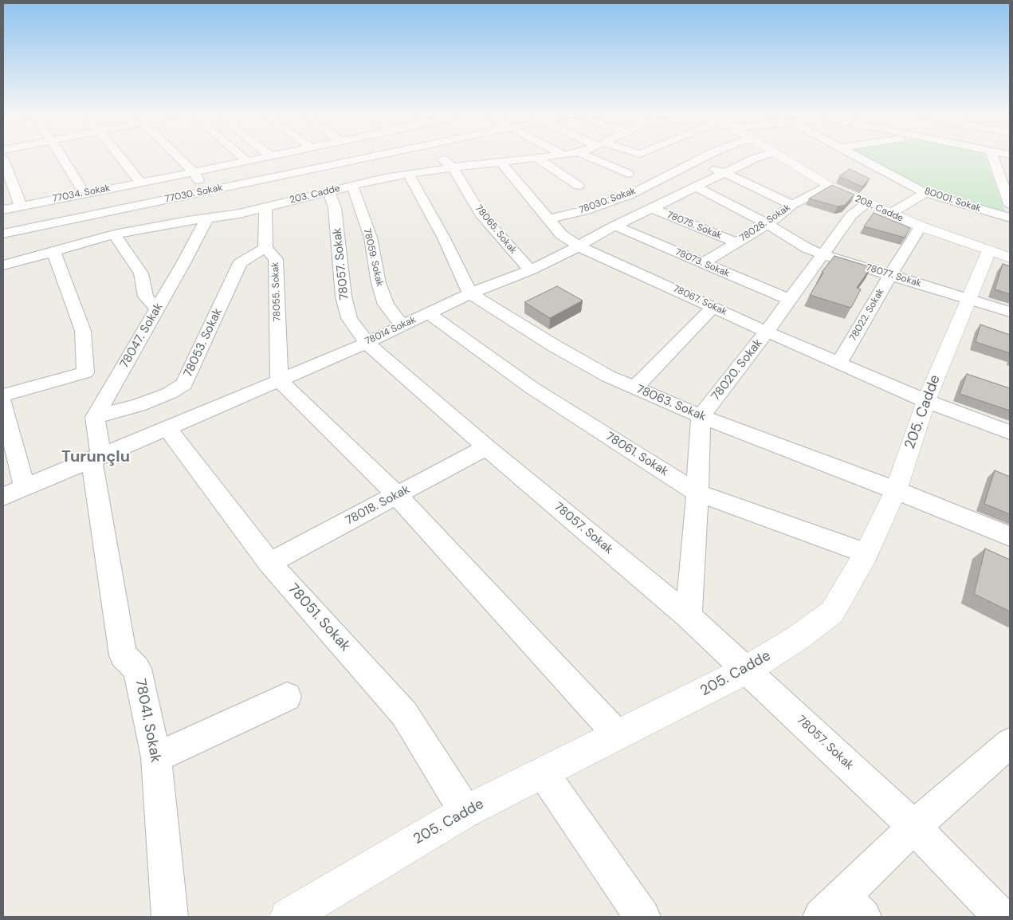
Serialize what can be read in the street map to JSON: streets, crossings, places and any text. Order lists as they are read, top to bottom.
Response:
{
  "streets": {
    "street": [
      "77034. Sokak",
      "77030. Sokak",
      "203. Cadde",
      "80001. Sokak",
      "78030. Sokak",
      "208. Cadde",
      "78028. Sokak",
      "78075. Sokak",
      "78065. Sokak",
      "78059. Sokak",
      "78073. Sokak",
      "78057. Sokak",
      "78077. Sokak",
      "78055. Sokak",
      "78067. Sokak",
      "78022. Sokak",
      "78014 Sokak",
      "78047. Sokak",
      "78053. Sokak",
      "78020. Sokak",
      "78063. Sokak",
      "205. Cadde",
      "78061. Sokak",
      "78018. Sokak",
      "78051. Sokak",
      "78041. Sokak"
    ]
  },
  "crossings": [
    ["203. Cadde", "78065. Sokak"],
    ["203. Cadde", "78059. Sokak"],
    ["203. Cadde", "78057. Sokak"],
    ["203. Cadde", "78055. Sokak"],
    ["203. Cadde", "78067. Sokak"],
    ["203. Cadde", "78047. Sokak"],
    ["78030. Sokak", "78067. Sokak"],
    ["208. Cadde", "78028. Sokak"],
    ["208. Cadde", "78022. Sokak"],
    ["208. Cadde", "78020. Sokak"],
    ["208. Cadde", "205. Cadde"],
    ["78028. Sokak", "78075. Sokak"],
    ["78028. Sokak", "78073. Sokak"],
    ["78028. Sokak", "78077. Sokak"],
    ["78075. Sokak", "78014 Sokak"],
    ["78065. Sokak", "78014 Sokak"],
    ["78059. Sokak", "78014 Sokak"],
    ["78073. Sokak", "78014 Sokak"],
    ["78073. Sokak", "78020. Sokak"],
    ["78057. Sokak", "78014 Sokak"],
    ["78057. Sokak", "205. Cadde"],
    ["78057. Sokak", "78018. Sokak"],
    ["78077. Sokak", "78022. Sokak"],
    ["78077. Sokak", "78014 Sokak"],
    ["78077. Sokak", "78020. Sokak"],
    ["78077. Sokak", "205. Cadde"],
    ["78055. Sokak", "78014 Sokak"],
    ["78055. Sokak", "78053. Sokak"],
    ["78067. Sokak", "78022. Sokak"],
    ["78067. Sokak", "78014 Sokak"],
    ["78067. Sokak", "78020. Sokak"],
    ["78067. Sokak", "205. Cadde"],
    ["78014 Sokak", "78063. Sokak"],
    ["78014 Sokak", "78061. Sokak"],
    ["78014 Sokak", "78051. Sokak"],
    ["78014 Sokak", "78041. Sokak"],
    ["78047. Sokak", "78053. Sokak"],
    ["78020. Sokak", "78063. Sokak"],
    ["78063. Sokak", "205. Cadde"],
    ["205. Cadde", "78061. Sokak"],
    ["205. Cadde", "78051. Sokak"],
    ["78018. Sokak", "78051. Sokak"]
  ],
  "districts": ["Turunçlu"]
}
